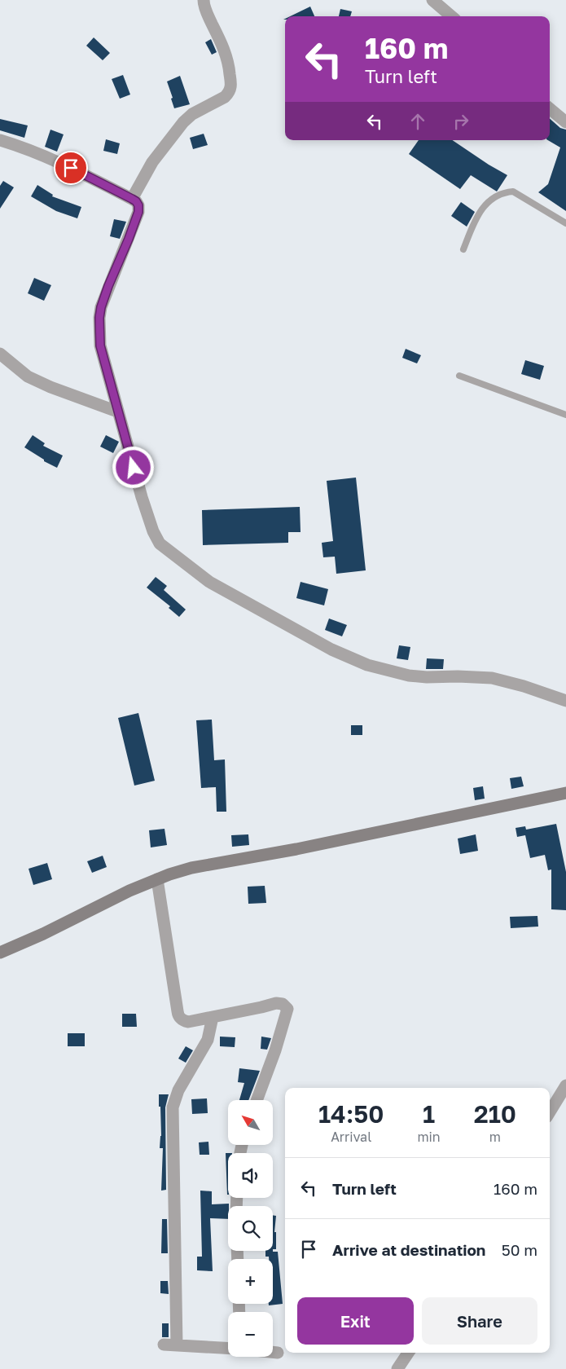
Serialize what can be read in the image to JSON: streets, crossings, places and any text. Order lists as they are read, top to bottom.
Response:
{
  "north": "top left",
  "page": {
    "turn": ["160 m", "Turn left"],
    "eta": [
      "14:50",
      "Arrival",
      "1",
      "min",
      "210",
      "m"
    ],
    "map_buttons": ["+", "−"],
    "list": [
      {
        "name": "Turn left",
        "value": "160 m"
      },
      {
        "name": "Arrive at destination",
        "value": "50 m"
      }
    ],
    "buttons": ["Exit", "Share"]
  }
}
